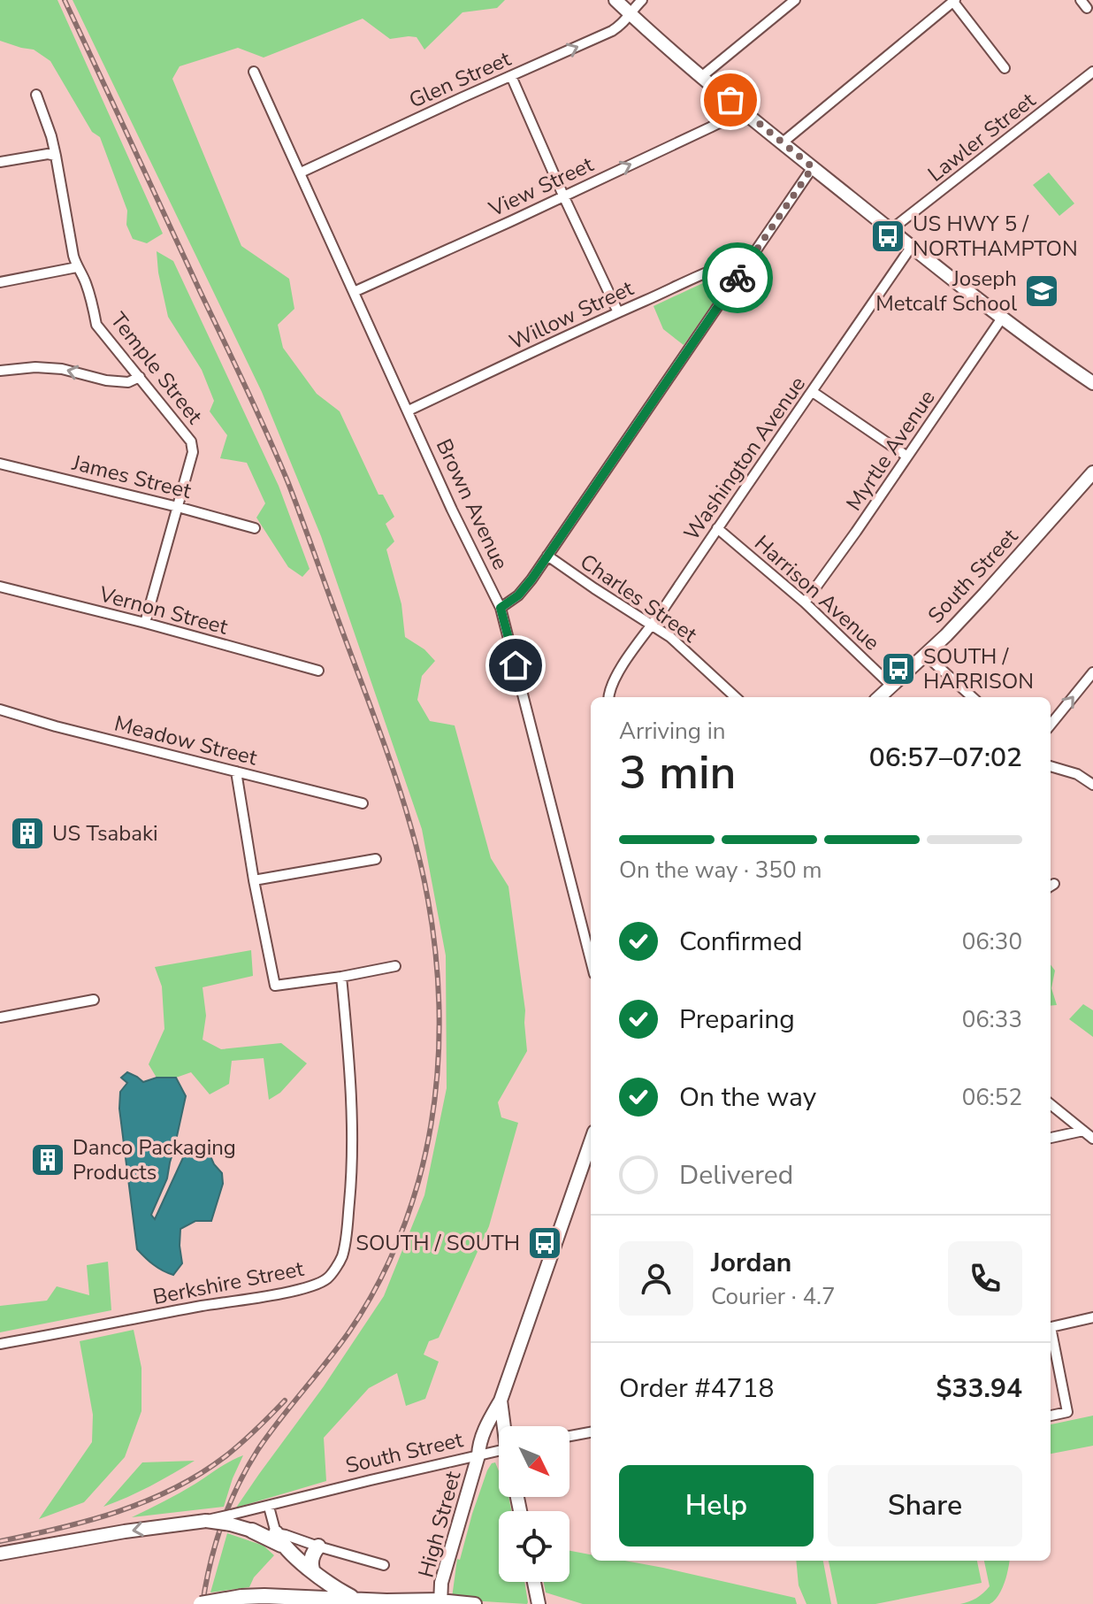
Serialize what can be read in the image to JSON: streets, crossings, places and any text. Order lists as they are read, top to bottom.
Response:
{
  "streets": {
    "main road": ["South Street", "High Street"],
    "street": [
      "Glen Street",
      "Lawler Street",
      "View Street",
      "Willow Street",
      "Temple Street",
      "Myrtle Avenue",
      "Washington Avenue",
      "James Street",
      "Brown Avenue",
      "Harrison Avenue",
      "Charles Street",
      "Vernon Street",
      "Meadow Street",
      "Berkshire Street"
    ]
  },
  "crossings": [
    ["Glen Street", "Brown Avenue"],
    ["View Street", "Brown Avenue"],
    ["Willow Street", "Brown Avenue"],
    ["Temple Street", "James Street"],
    ["Temple Street", "Vernon Street"],
    ["Myrtle Avenue", "Harrison Avenue"],
    ["Washington Avenue", "Harrison Avenue"],
    ["Washington Avenue", "Charles Street"],
    ["South Street", "Harrison Avenue"],
    ["South Street", "High Street"]
  ],
  "one_way": ["View Street"],
  "places": {
    "bus stop": ["US HWY 5 / NORTHAMPTON", "SOUTH / HARRISON", "SOUTH / SOUTH"],
    "school or university": ["Joseph Metcalf School"],
    "building": ["US Tsabaki", "Danco Packaging Products"]
  },
  "north": "bottom right",
  "page": {
    "heading": ["3 min", "Arriving in", "06:57–07:02"],
    "panel": [
      "Jordan",
      "Courier · 4.7",
      "Order #4718",
      "$33.94"
    ],
    "bar": "On the way · 350 m",
    "list": [
      ["Confirmed", "06:30"],
      ["Preparing", "06:33"],
      ["On the way", "06:52"],
      "Delivered"
    ],
    "buttons": ["Help", "Share"]
  }
}
